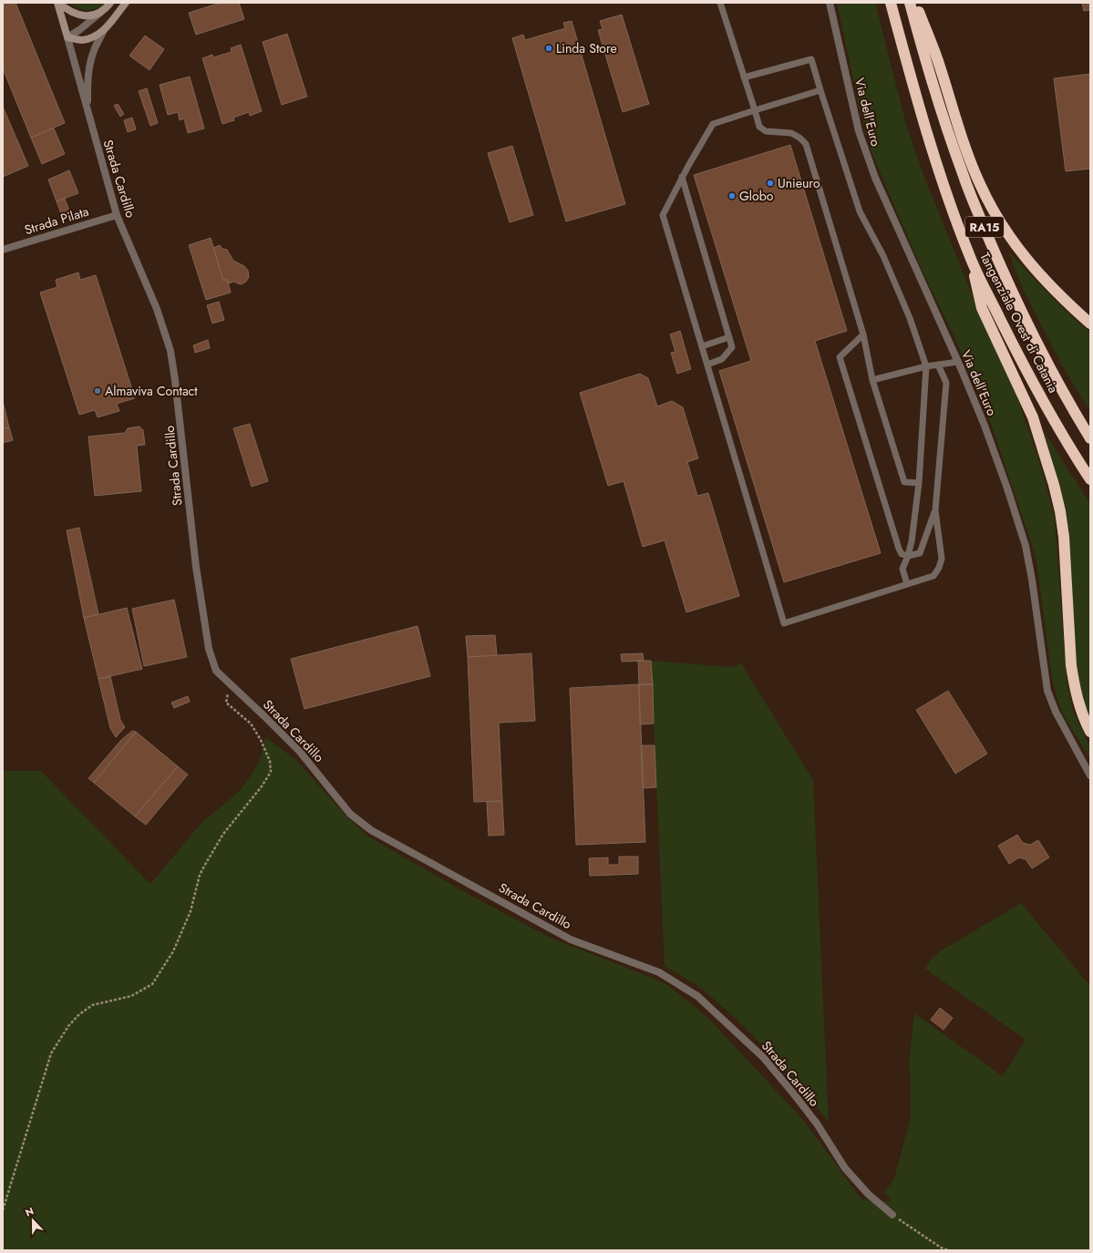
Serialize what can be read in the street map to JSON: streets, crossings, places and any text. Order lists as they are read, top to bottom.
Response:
{
  "streets": {
    "highway": ["RA15", "Tangenziale Ovest di Catania"],
    "main road": ["Strada Cardillo"],
    "street": ["Via dell'Euro", "Strada Pilata"]
  },
  "crossings": [
    ["Strada Cardillo", "Strada Pilata"]
  ],
  "places": [
    "Linda Store",
    "Unieuro",
    "Globo",
    "Almaviva Contact"
  ],
  "north": "top"
}
